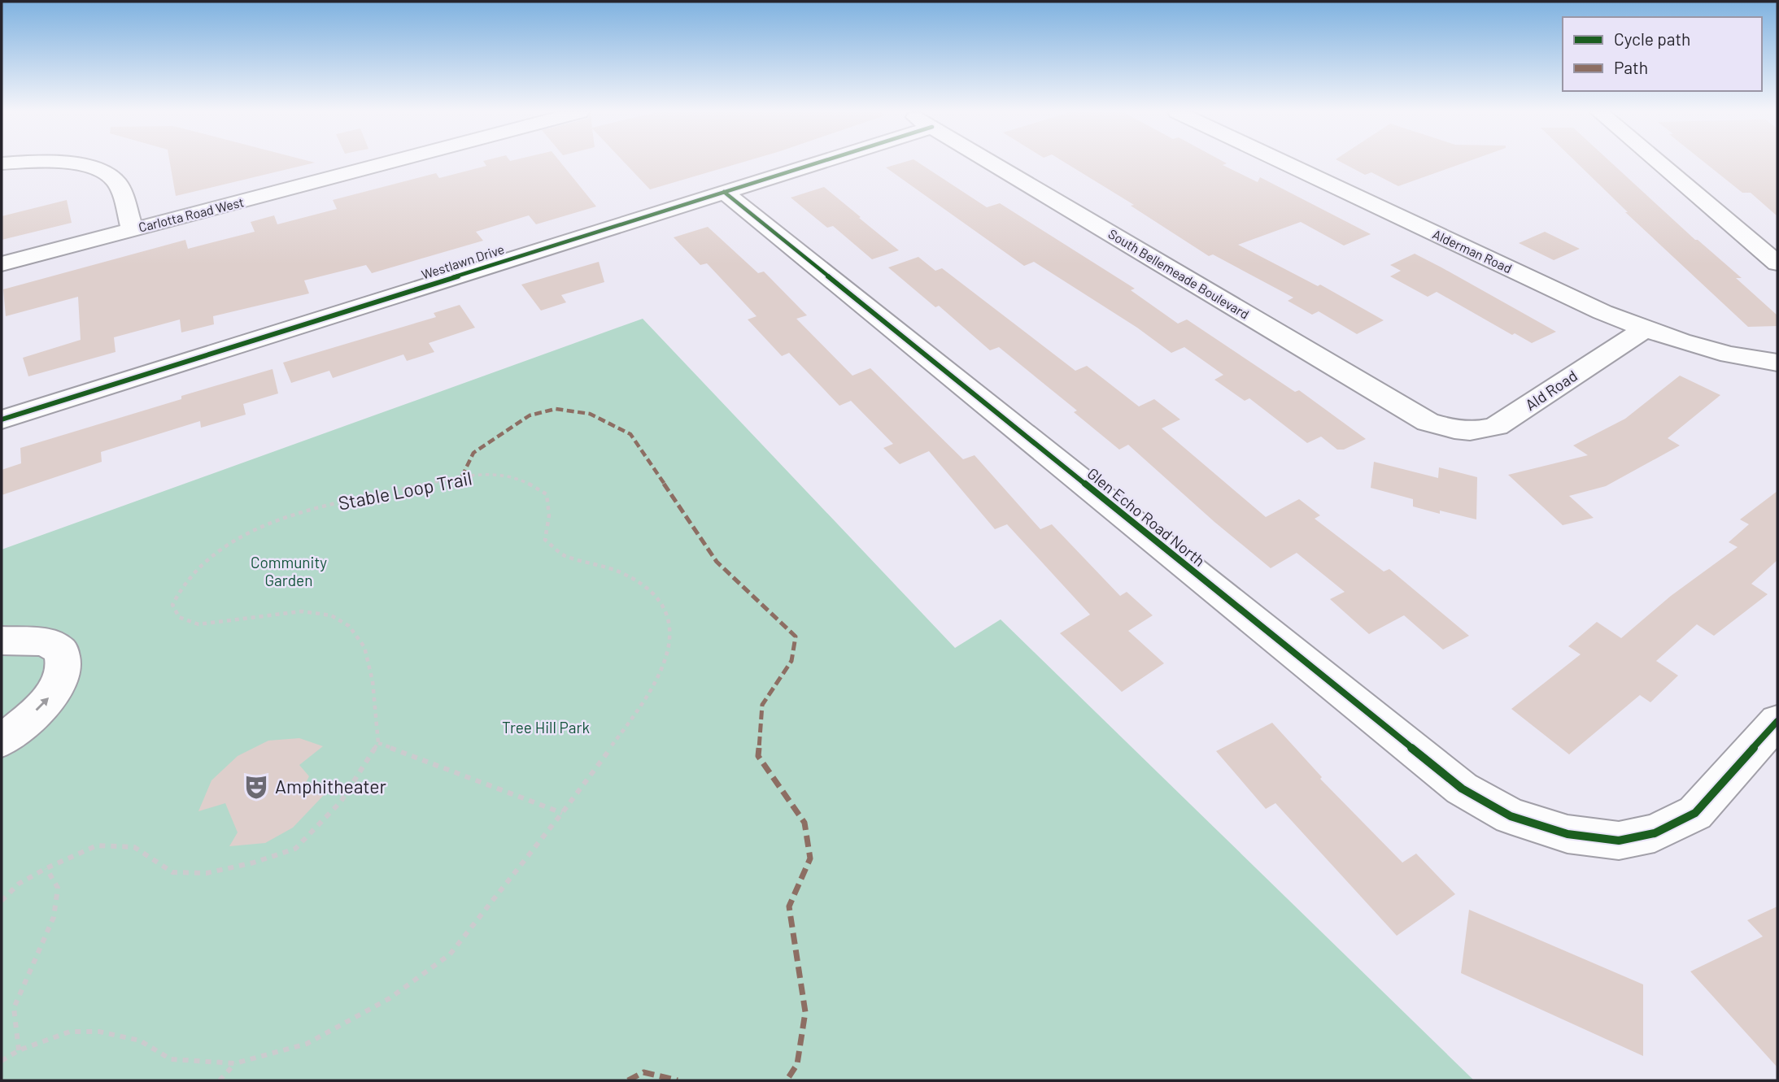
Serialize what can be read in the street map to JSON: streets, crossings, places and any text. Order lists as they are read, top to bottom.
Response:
{
  "streets": {
    "street": [
      "Carlotta Road West",
      "Alderman Road",
      "Westlawn Drive",
      "South Bellemeade Boulevard",
      "Ald Road",
      "Glen Echo Road North"
    ],
    "path": ["Stable Loop Trail"]
  },
  "crossings": [
    ["Alderman Road", "Ald Road"],
    ["Westlawn Drive", "Glen Echo Road North"],
    ["South Bellemeade Boulevard", "Ald Road"]
  ],
  "parks": ["Community Garden", "Tree Hill Park"],
  "places": {
    "theatre": ["Amphitheater"]
  },
  "legend": ["Cycle path", "Path"]
}
